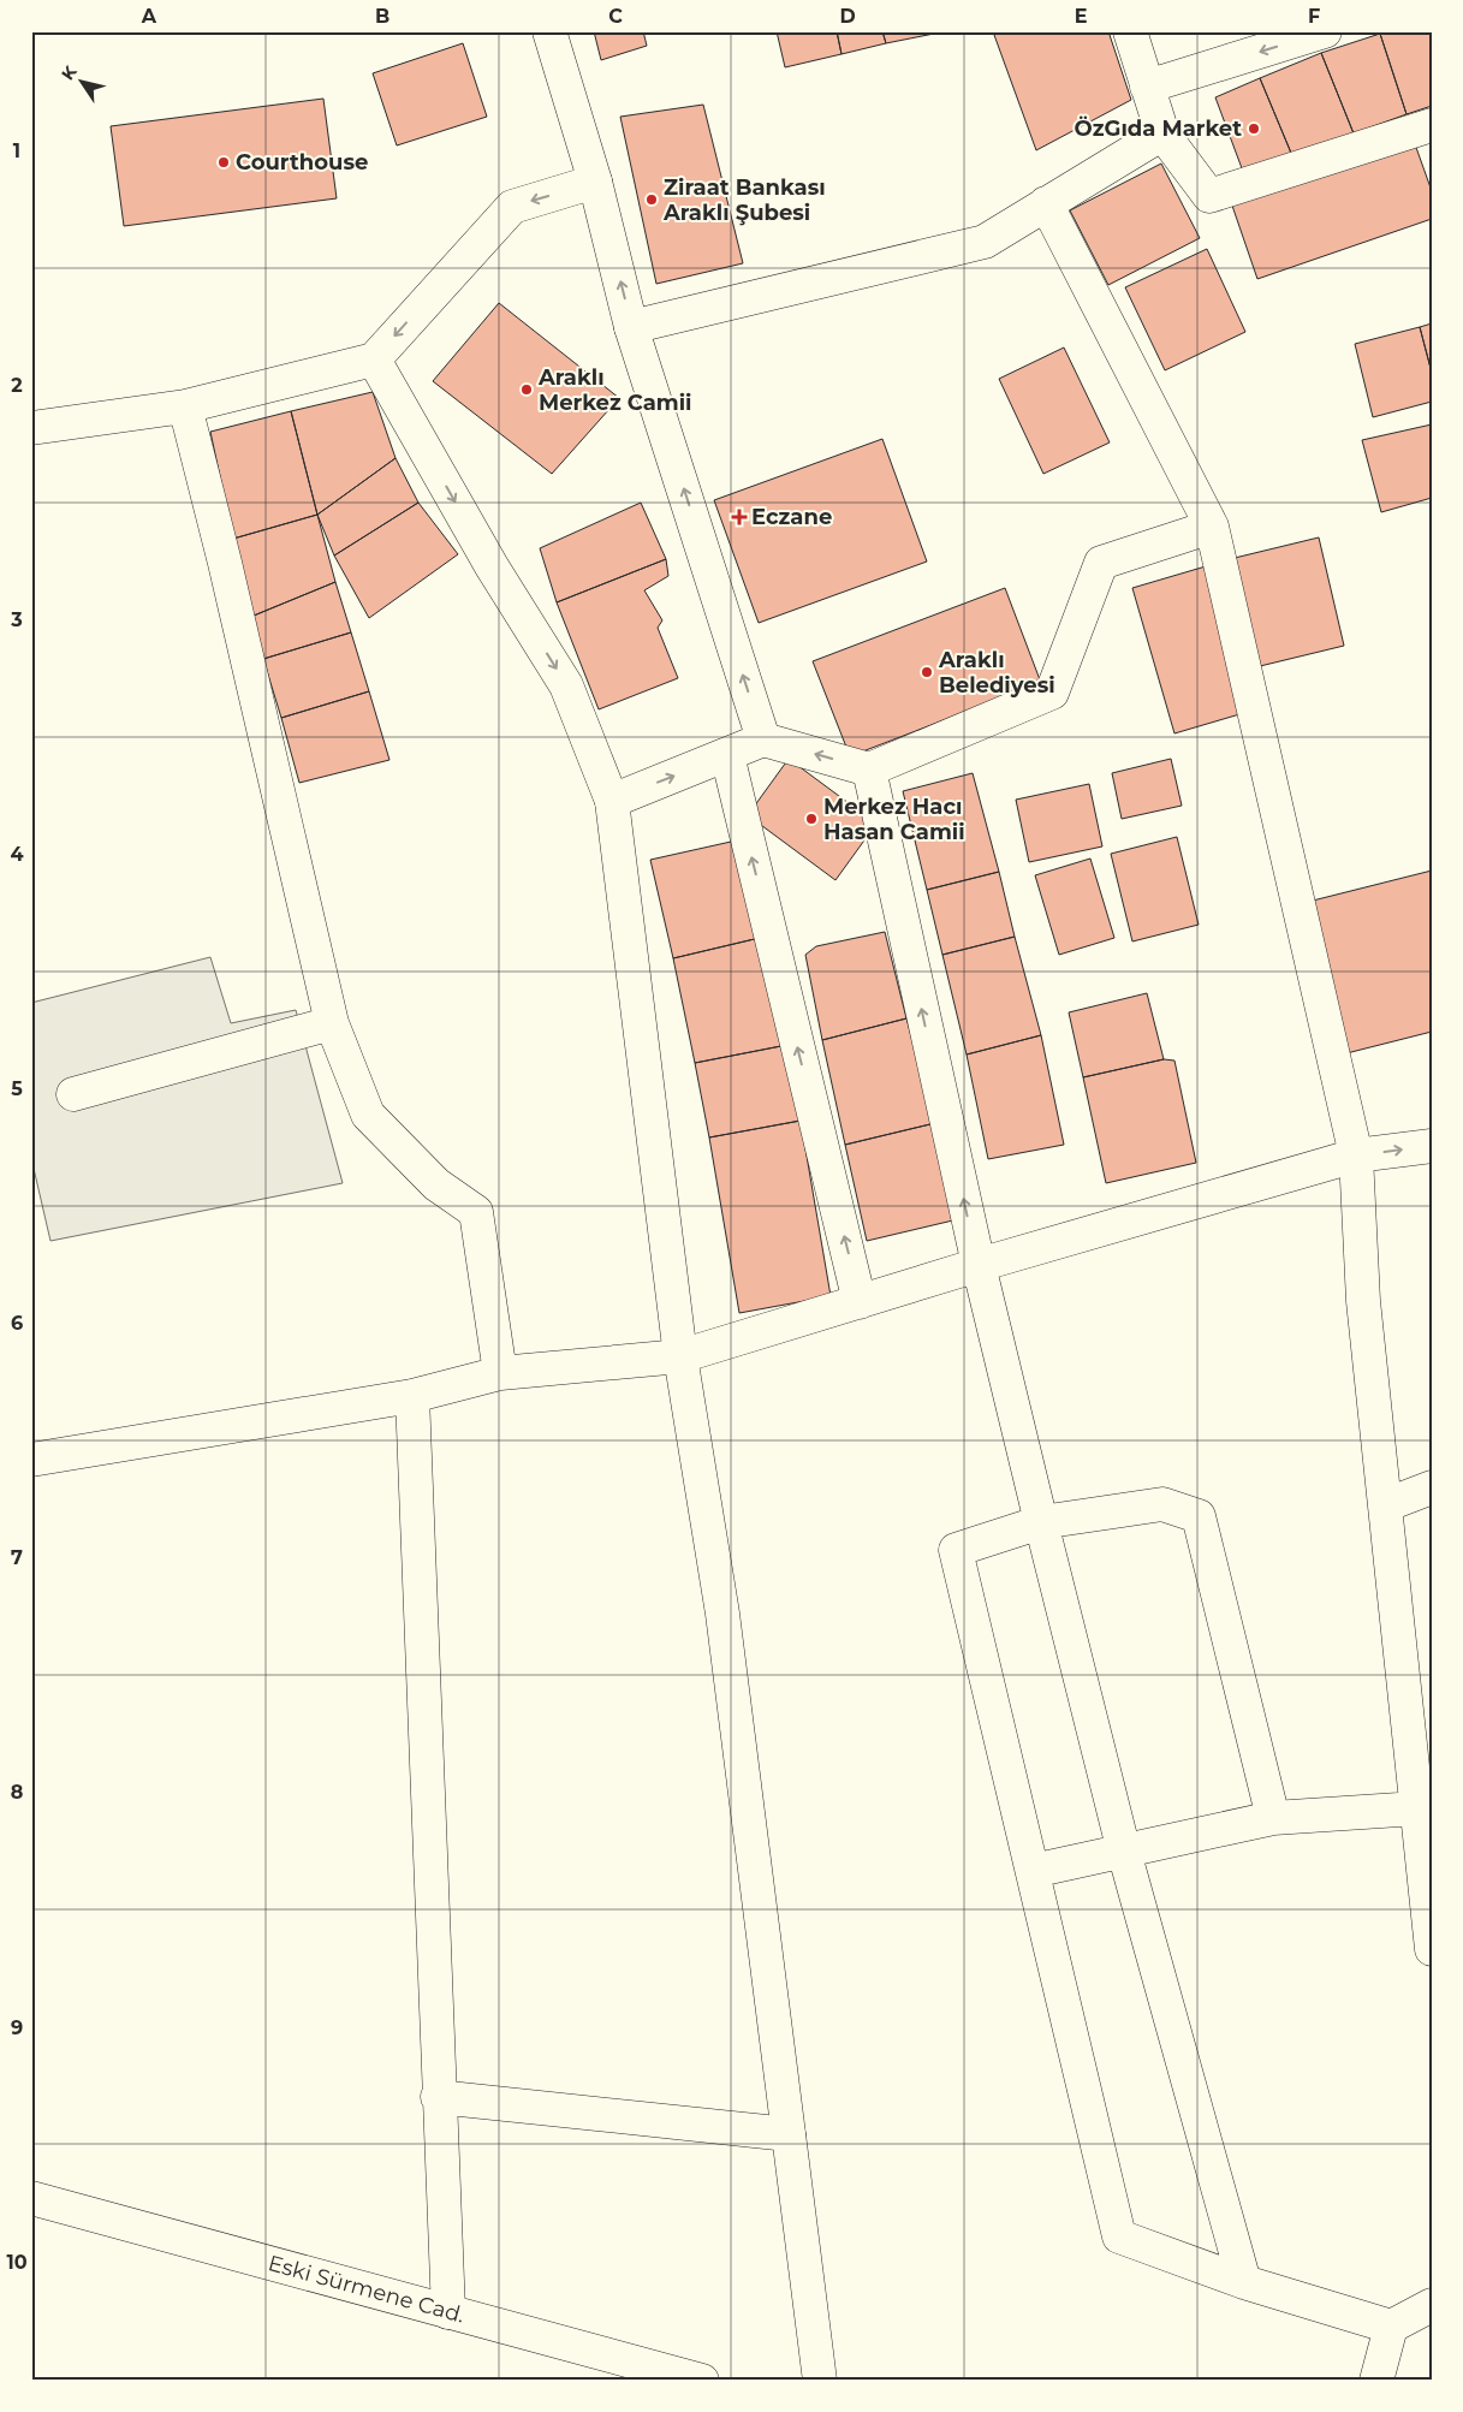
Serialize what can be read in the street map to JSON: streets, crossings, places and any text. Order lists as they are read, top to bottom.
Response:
{
  "streets": {
    "street": ["Eski Sürmene Cad."]
  },
  "places": {
    "other": [
      "ÖzGıda Market",
      "Courthouse",
      "Ziraat Bankası Araklı Şubesi",
      "Araklı Merkez Camii",
      "Araklı Belediyesi",
      "Merkez Hacı Hasan Camii"
    ],
    "health": ["Eczane"]
  },
  "north": "top left",
  "grid": {
    "columns": [
      "A",
      "B",
      "C",
      "D",
      "E",
      "F"
    ],
    "rows": [
      "1",
      "2",
      "3",
      "4",
      "5",
      "6",
      "7",
      "8",
      "9",
      "10"
    ]
  }
}
